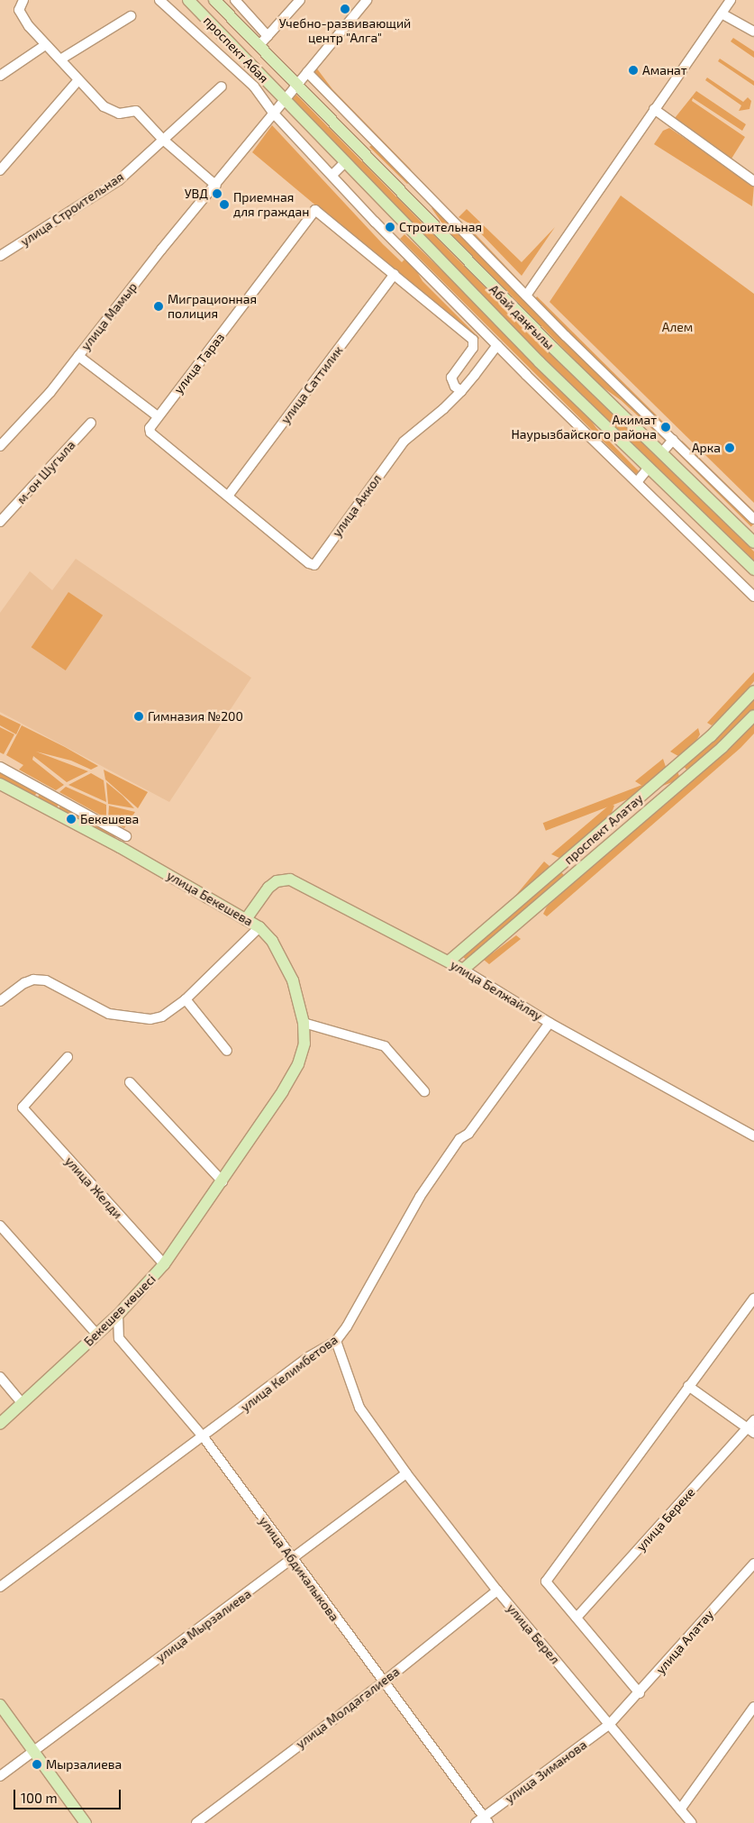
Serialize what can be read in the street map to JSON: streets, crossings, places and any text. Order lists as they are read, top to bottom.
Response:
{
  "streets": {
    "main road": [
      "проспект Абая",
      "Абай даңғылы",
      "проспект Алатау",
      "улица Бекешева",
      "улица Белжайляу",
      "Бекешев көшесі"
    ],
    "street": [
      "улица Строительная",
      "улица Мамыр",
      "улица Тараз",
      "улица Саттилик",
      "м-он Шугыла",
      "улица Аккол",
      "улица Желди",
      "улица Келимбетова",
      "улица Береке",
      "улица Абдикалыкова",
      "улица Мырзалиева",
      "улица Берел",
      "улица Алатау",
      "улица Молдагалиева",
      "улица Зиманова"
    ]
  },
  "crossings": [
    ["проспект Абая", "улица Мамыр"],
    ["проспект Абая", "Абай даңғылы"],
    ["улица Тараз", "улица Саттилик"],
    ["улица Тараз", "улица Аккол"],
    ["улица Саттилик", "улица Аккол"],
    ["проспект Алатау", "улица Белжайляу"],
    ["улица Бекешева", "улица Белжайляу"],
    ["улица Бекешева", "Бекешев көшесі"],
    ["улица Белжайляу", "улица Келимбетова"],
    ["улица Желди", "Бекешев көшесі"],
    ["Бекешев көшесі", "улица Абдикалыкова"],
    ["улица Келимбетова", "улица Абдикалыкова"],
    ["улица Келимбетова", "улица Берел"],
    ["улица Абдикалыкова", "улица Мырзалиева"],
    ["улица Абдикалыкова", "улица Молдагалиева"],
    ["улица Абдикалыкова", "улица Зиманова"],
    ["улица Мырзалиева", "улица Берел"],
    ["улица Берел", "улица Алатау"],
    ["улица Берел", "улица Молдагалиева"],
    ["улица Берел", "улица Зиманова"],
    ["улица Алатау", "улица Зиманова"]
  ],
  "parks": ["Алем"],
  "places": [
    "Учебно-развивающий центр \"Алга\"",
    "Аманат",
    "УВД",
    "Приемная для граждан",
    "Строительная",
    "Миграционная полиция",
    "Акимат Наурызбайского района",
    "Арка",
    "Гимназия №200",
    "Бекешева",
    "Мырзалиева"
  ],
  "scale_bar": "100 m"
}
